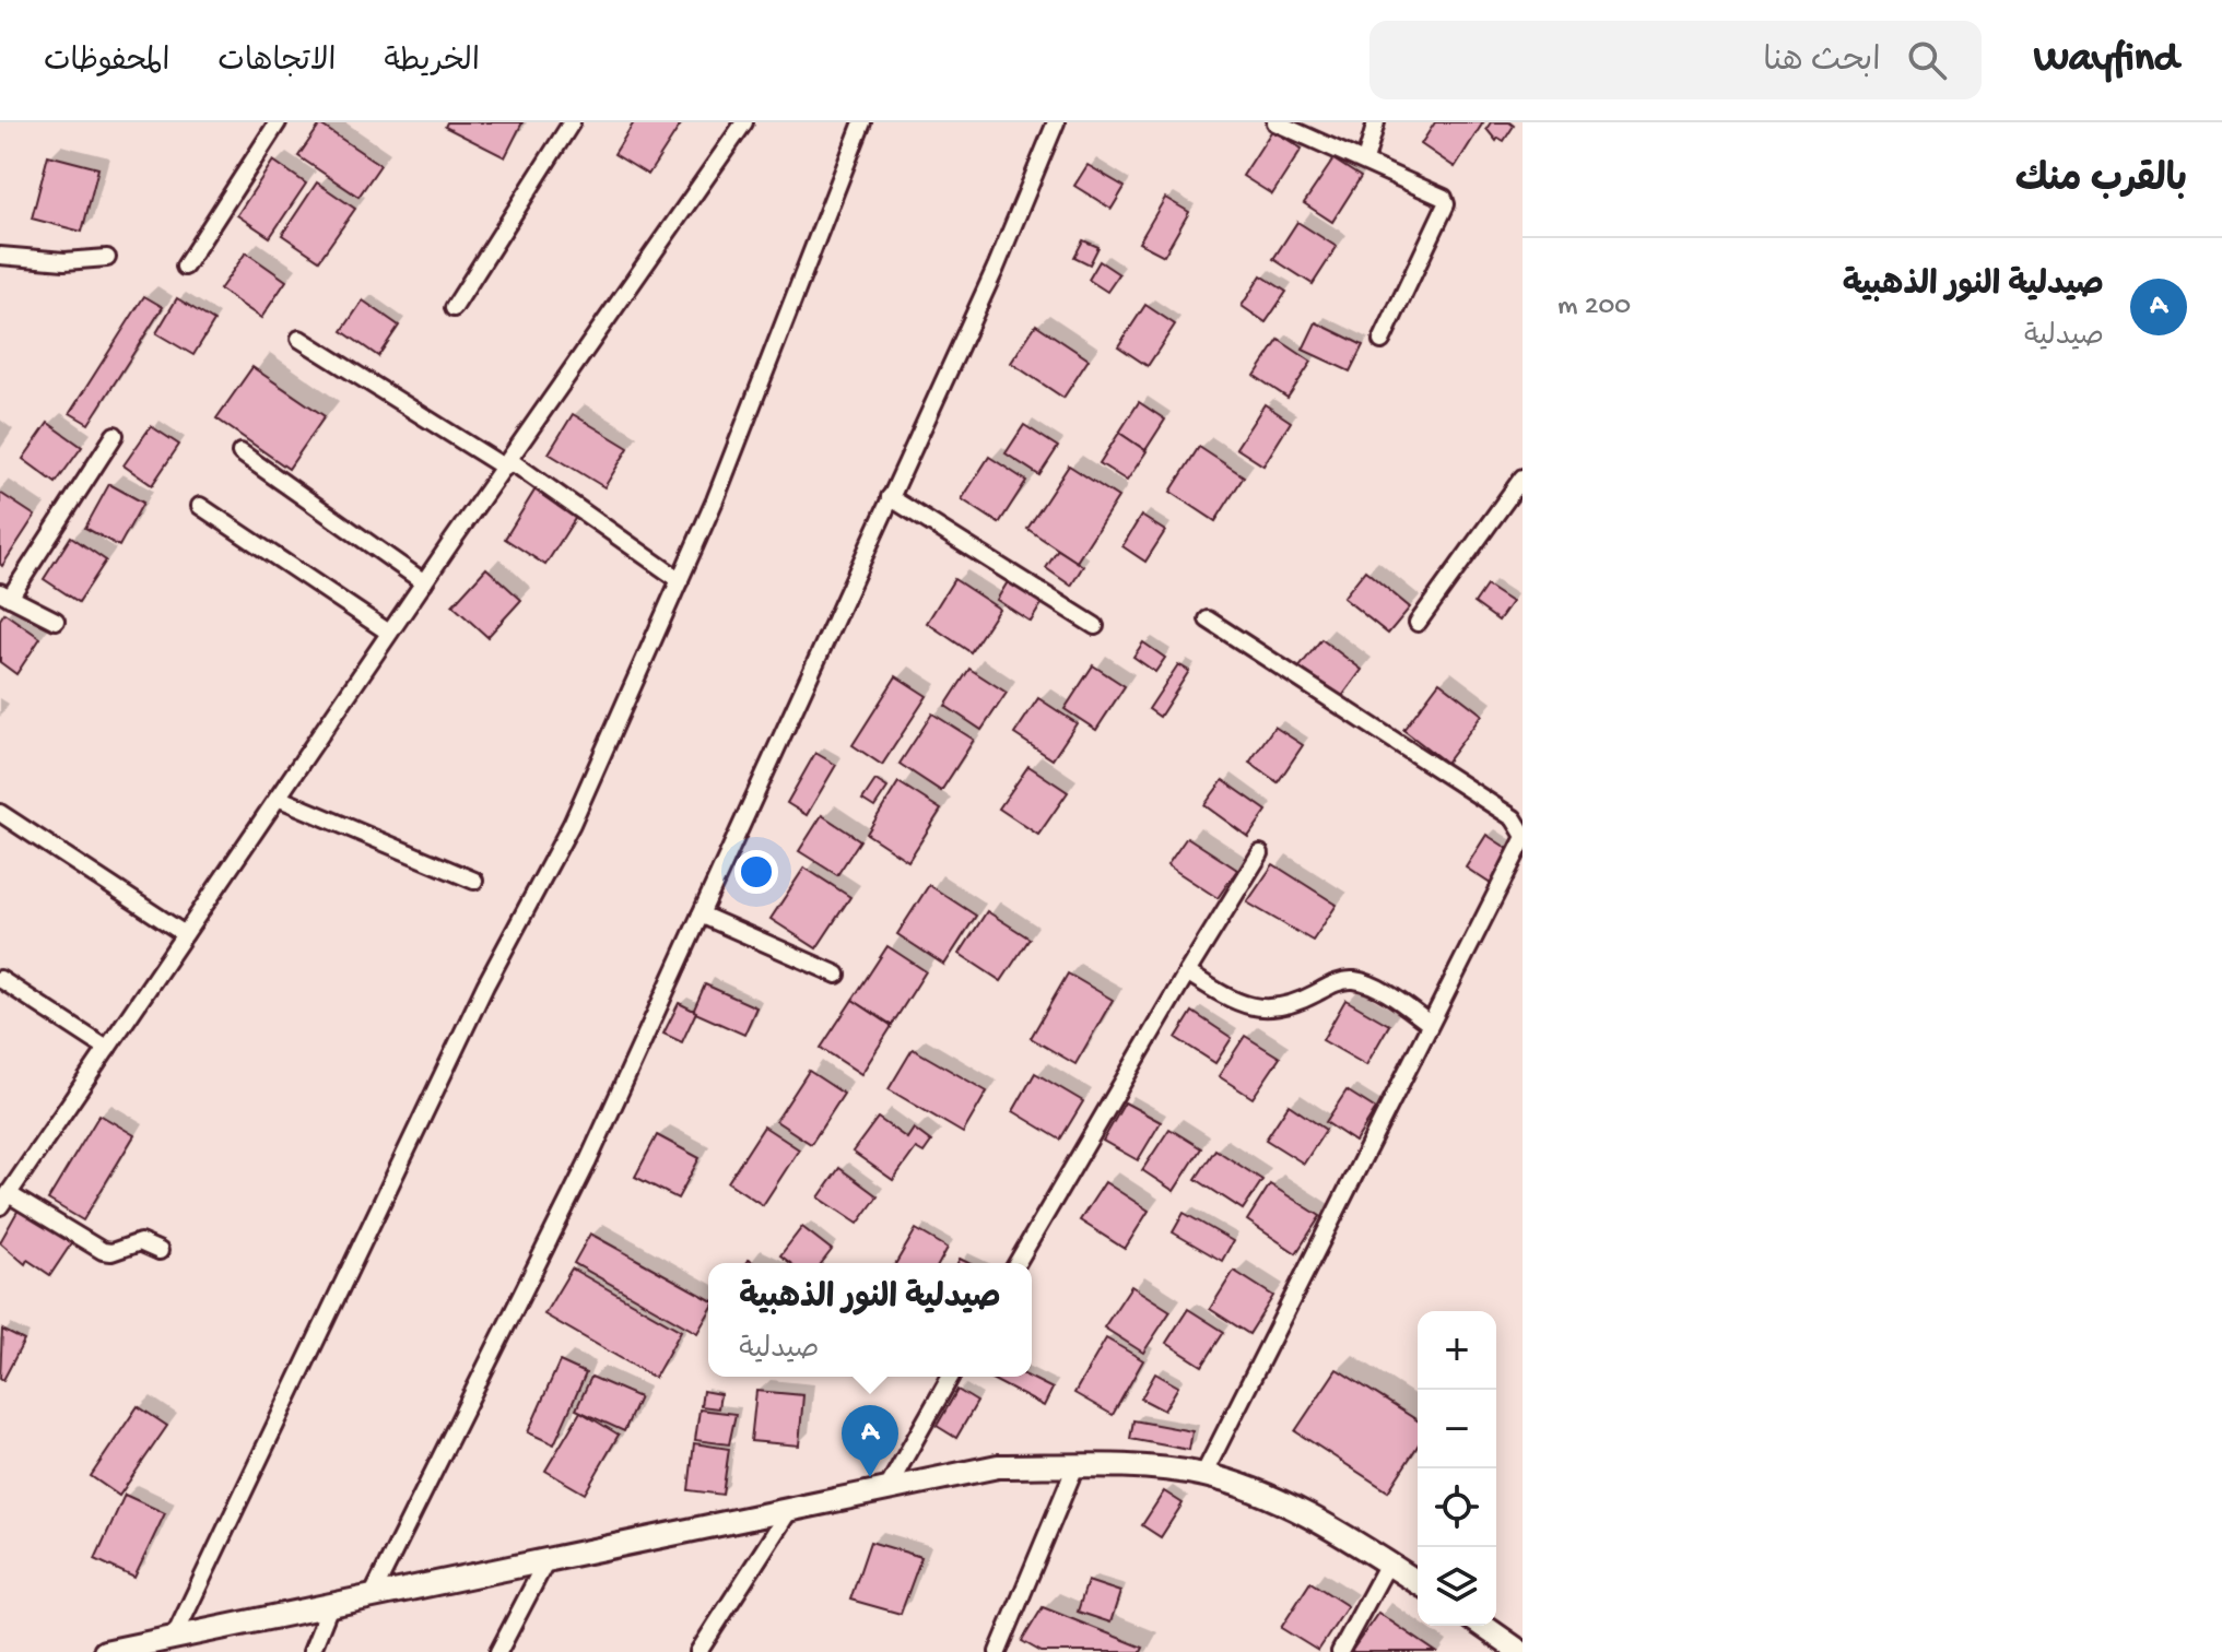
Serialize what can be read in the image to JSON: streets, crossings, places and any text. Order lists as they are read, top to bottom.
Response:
{
  "page": {
    "header": "Wayfind",
    "search": "ابحث هنا",
    "nav": ["الخريطة", "الاتجاهات", "المحفوظات"],
    "heading": "بالقرب منك",
    "list": [
      {
        "mark": "A",
        "name": "صيدلية النور الذهبية",
        "note": "صيدلية",
        "value": "200 m"
      }
    ],
    "popup": ["صيدلية النور الذهبية", "صيدلية"],
    "map_buttons": ["+", "−"],
    "pins": "A"
  }
}
